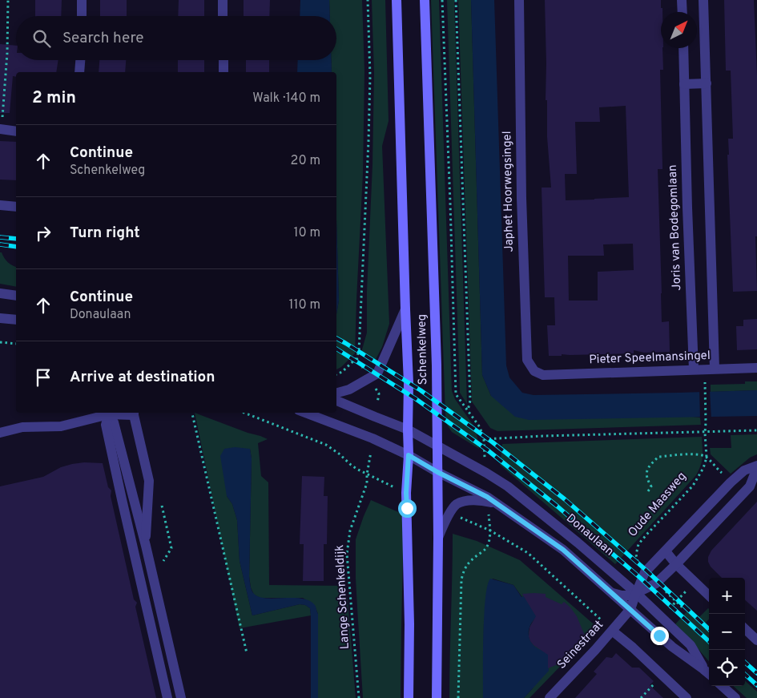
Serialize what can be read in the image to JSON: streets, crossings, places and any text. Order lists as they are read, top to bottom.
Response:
{
  "streets": {
    "main road": ["Schenkelweg"],
    "street": [
      "Japhet Hoorwegsingel",
      "Joris van Bodegomlaan",
      "Pieter Speelmansingel",
      "Donaulaan",
      "Seinestraat"
    ],
    "path": ["Oude Maasweg", "Lange Schenkeldijk"]
  },
  "crossings": [
    ["Japhet Hoorwegsingel", "Pieter Speelmansingel"],
    ["Joris van Bodegomlaan", "Pieter Speelmansingel"],
    ["Schenkelweg", "Donaulaan"],
    ["Donaulaan", "Seinestraat"]
  ],
  "north": "top right",
  "page": {
    "search": "Search here",
    "heading": ["2 min", "Walk · 140 m"],
    "list": [
      ["Continue", "Schenkelweg", "20 m"],
      ["Turn right", "10 m"],
      ["Continue", "Donaulaan", "110 m"],
      "Arrive at destination"
    ],
    "map_buttons": ["+", "−"]
  }
}
